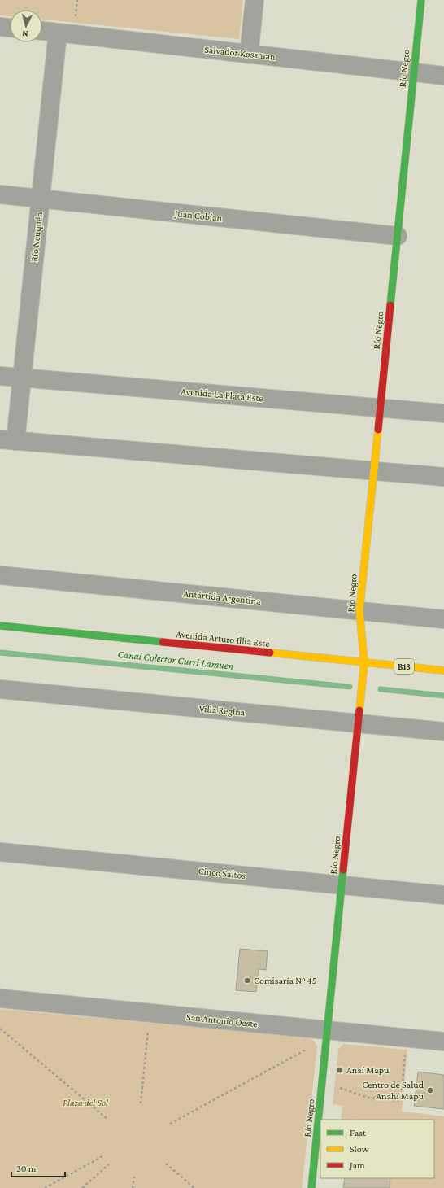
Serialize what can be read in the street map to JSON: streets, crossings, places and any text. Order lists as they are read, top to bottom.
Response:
{
  "streets": {
    "street": [
      "Salvador Kossman",
      "Río Negro",
      "Juan Cobian",
      "Río Neuquén",
      "Avenida La Plata Este",
      "Antártida Argentina",
      "Avenida Arturo Illia Este",
      "B13",
      "Villa Regina",
      "Cinco Saltos",
      "San Antonio Oeste"
    ]
  },
  "crossings": [
    ["Salvador Kossman", "Río Negro"],
    ["Salvador Kossman", "Río Neuquén"],
    ["Río Negro", "Juan Cobian"],
    ["Río Negro", "Avenida La Plata Este"],
    ["Río Negro", "Antártida Argentina"],
    ["Río Negro", "Avenida Arturo Illia Este"],
    ["Río Negro", "Villa Regina"],
    ["Río Negro", "Cinco Saltos"],
    ["Río Negro", "San Antonio Oeste"],
    ["Juan Cobian", "Río Neuquén"],
    ["Río Neuquén", "Avenida La Plata Este"]
  ],
  "water": ["Canal Colector Curri Lamuen"],
  "parks": ["Plaza del Sol"],
  "places": {
    "other": ["Comisaría N° 45", "Centro de Salud Anahí Mapu"],
    "transit": ["Anaí Mapu"]
  },
  "legend": ["Fast", "Slow", "Jam"],
  "scale_bar": "20 m",
  "north": "bottom"
}
